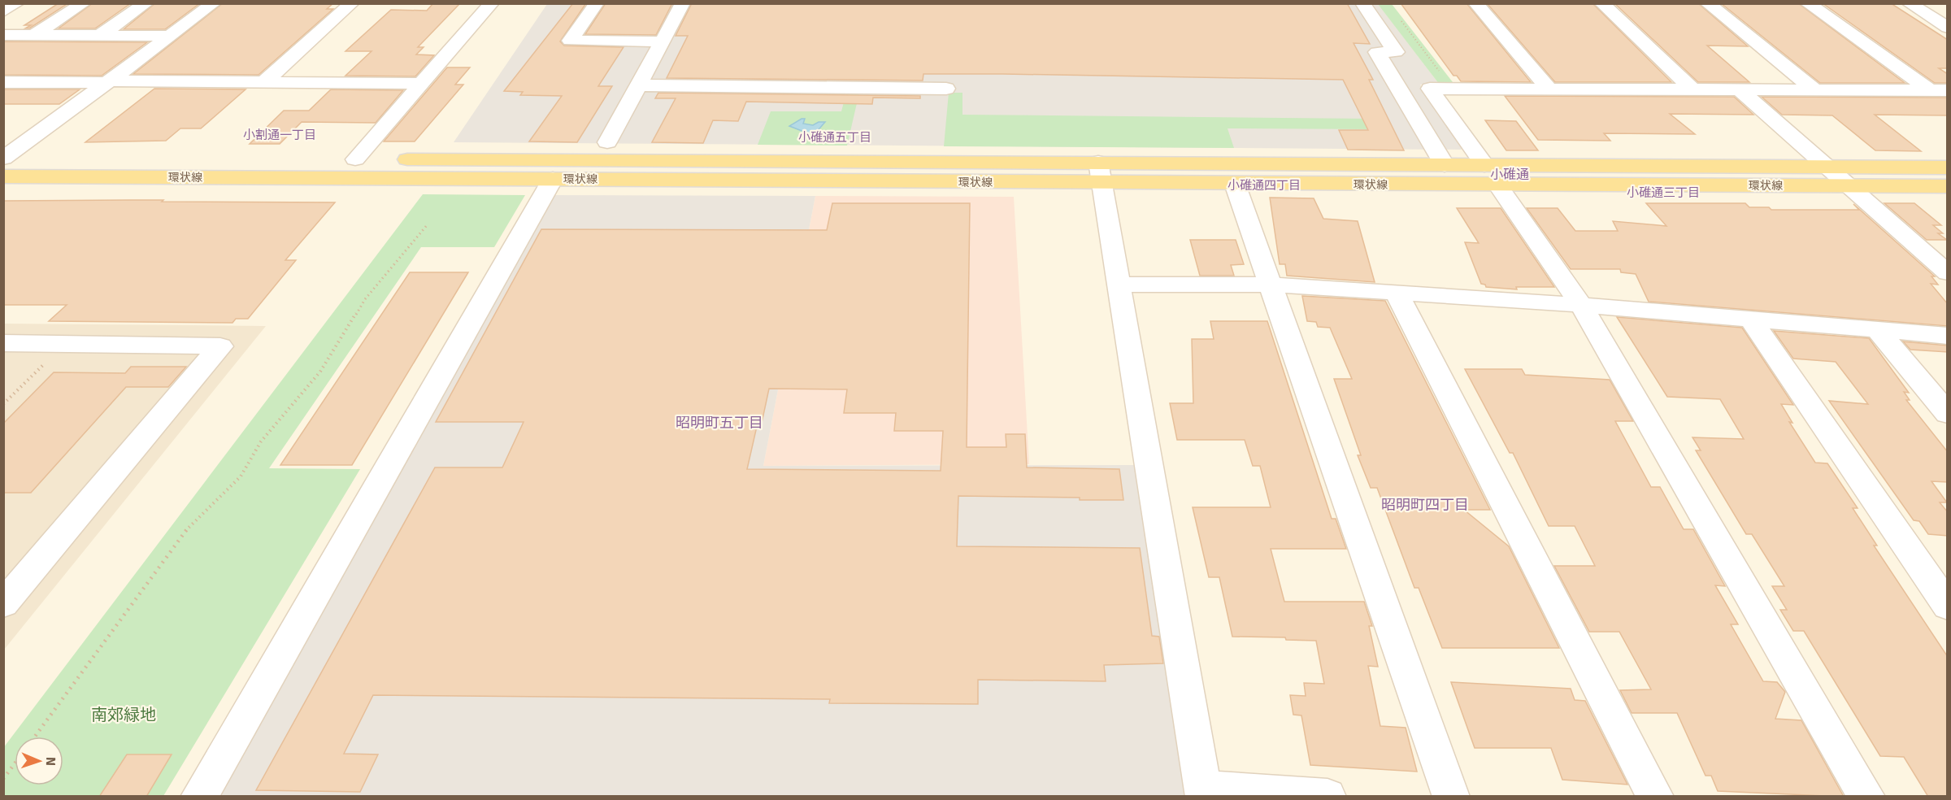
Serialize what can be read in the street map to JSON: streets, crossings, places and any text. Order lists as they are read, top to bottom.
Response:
{
  "streets": {
    "main road": ["環状線"]
  },
  "districts": [
    "小割通一丁目",
    "小碓通五丁目",
    "小碓通",
    "小碓通四丁目",
    "小碓通三丁目",
    "昭明町五丁目",
    "昭明町四丁目"
  ],
  "parks": ["南郊緑地"],
  "north": "right"
}
